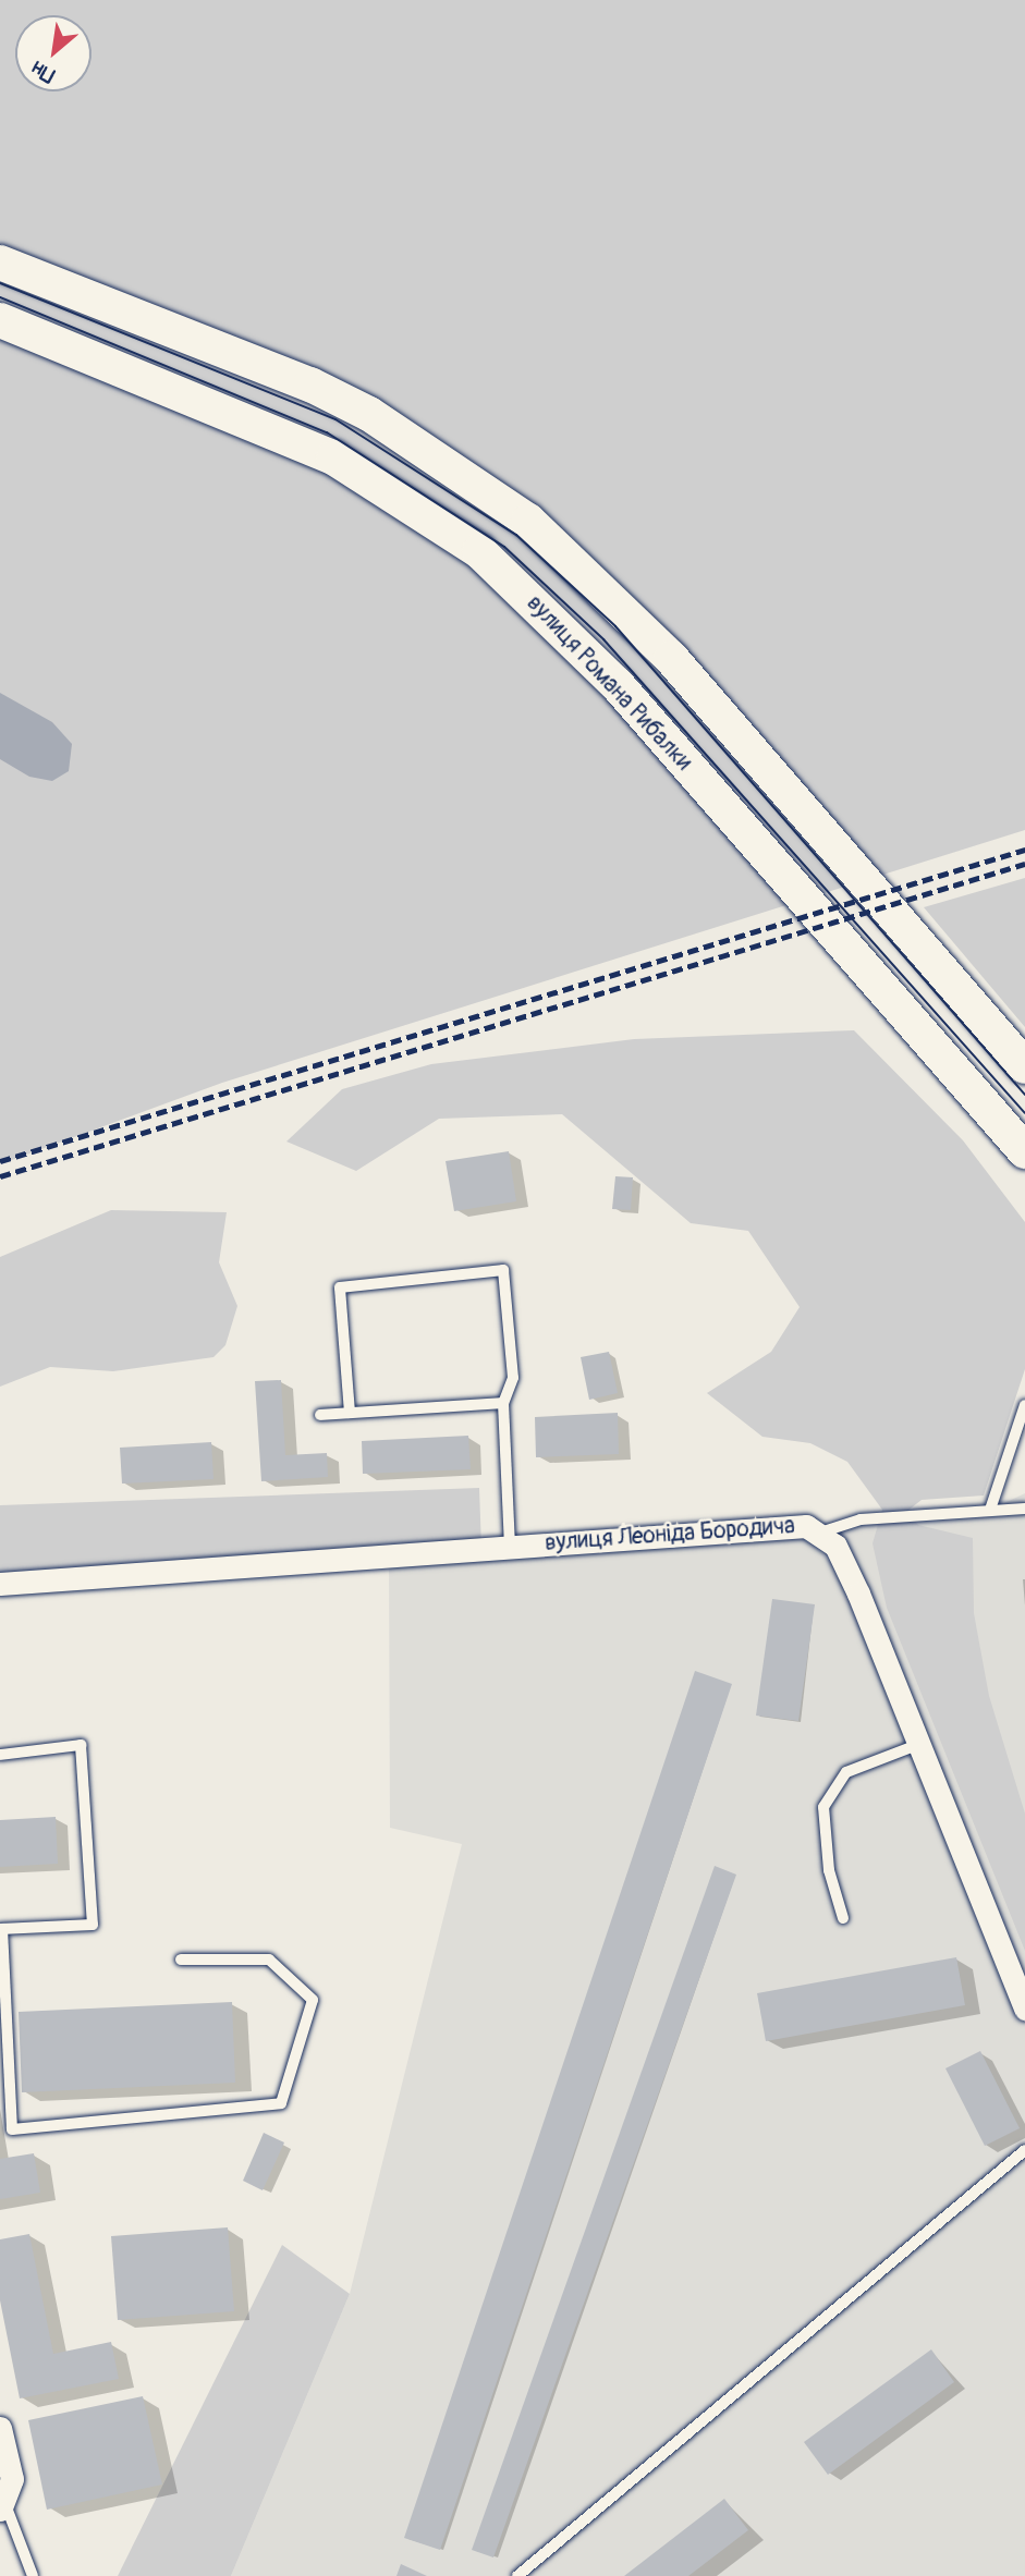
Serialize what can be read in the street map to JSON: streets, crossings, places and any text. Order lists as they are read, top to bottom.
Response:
{
  "streets": {
    "main road": ["вулиця Романа Рибалки"],
    "street": ["вулиця Леоніда Бородича"]
  },
  "north": "bottom left"
}
